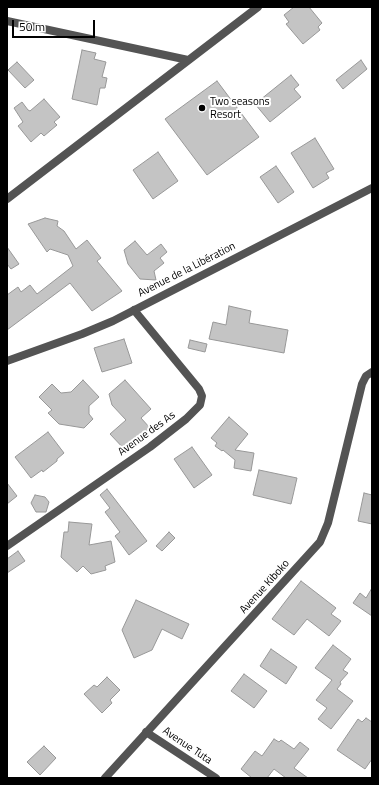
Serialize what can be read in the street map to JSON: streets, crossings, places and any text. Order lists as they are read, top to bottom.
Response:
{
  "streets": {
    "street": [
      "Avenue de la Libération",
      "Avenue des As",
      "Avenue Kiboko",
      "Avenue Tuta"
    ]
  },
  "crossings": [
    ["Avenue de la Libération", "Avenue des As"],
    ["Avenue Kiboko", "Avenue Tuta"]
  ],
  "places": ["Two seasons Resort"],
  "scale_bar": "50 m"
}
